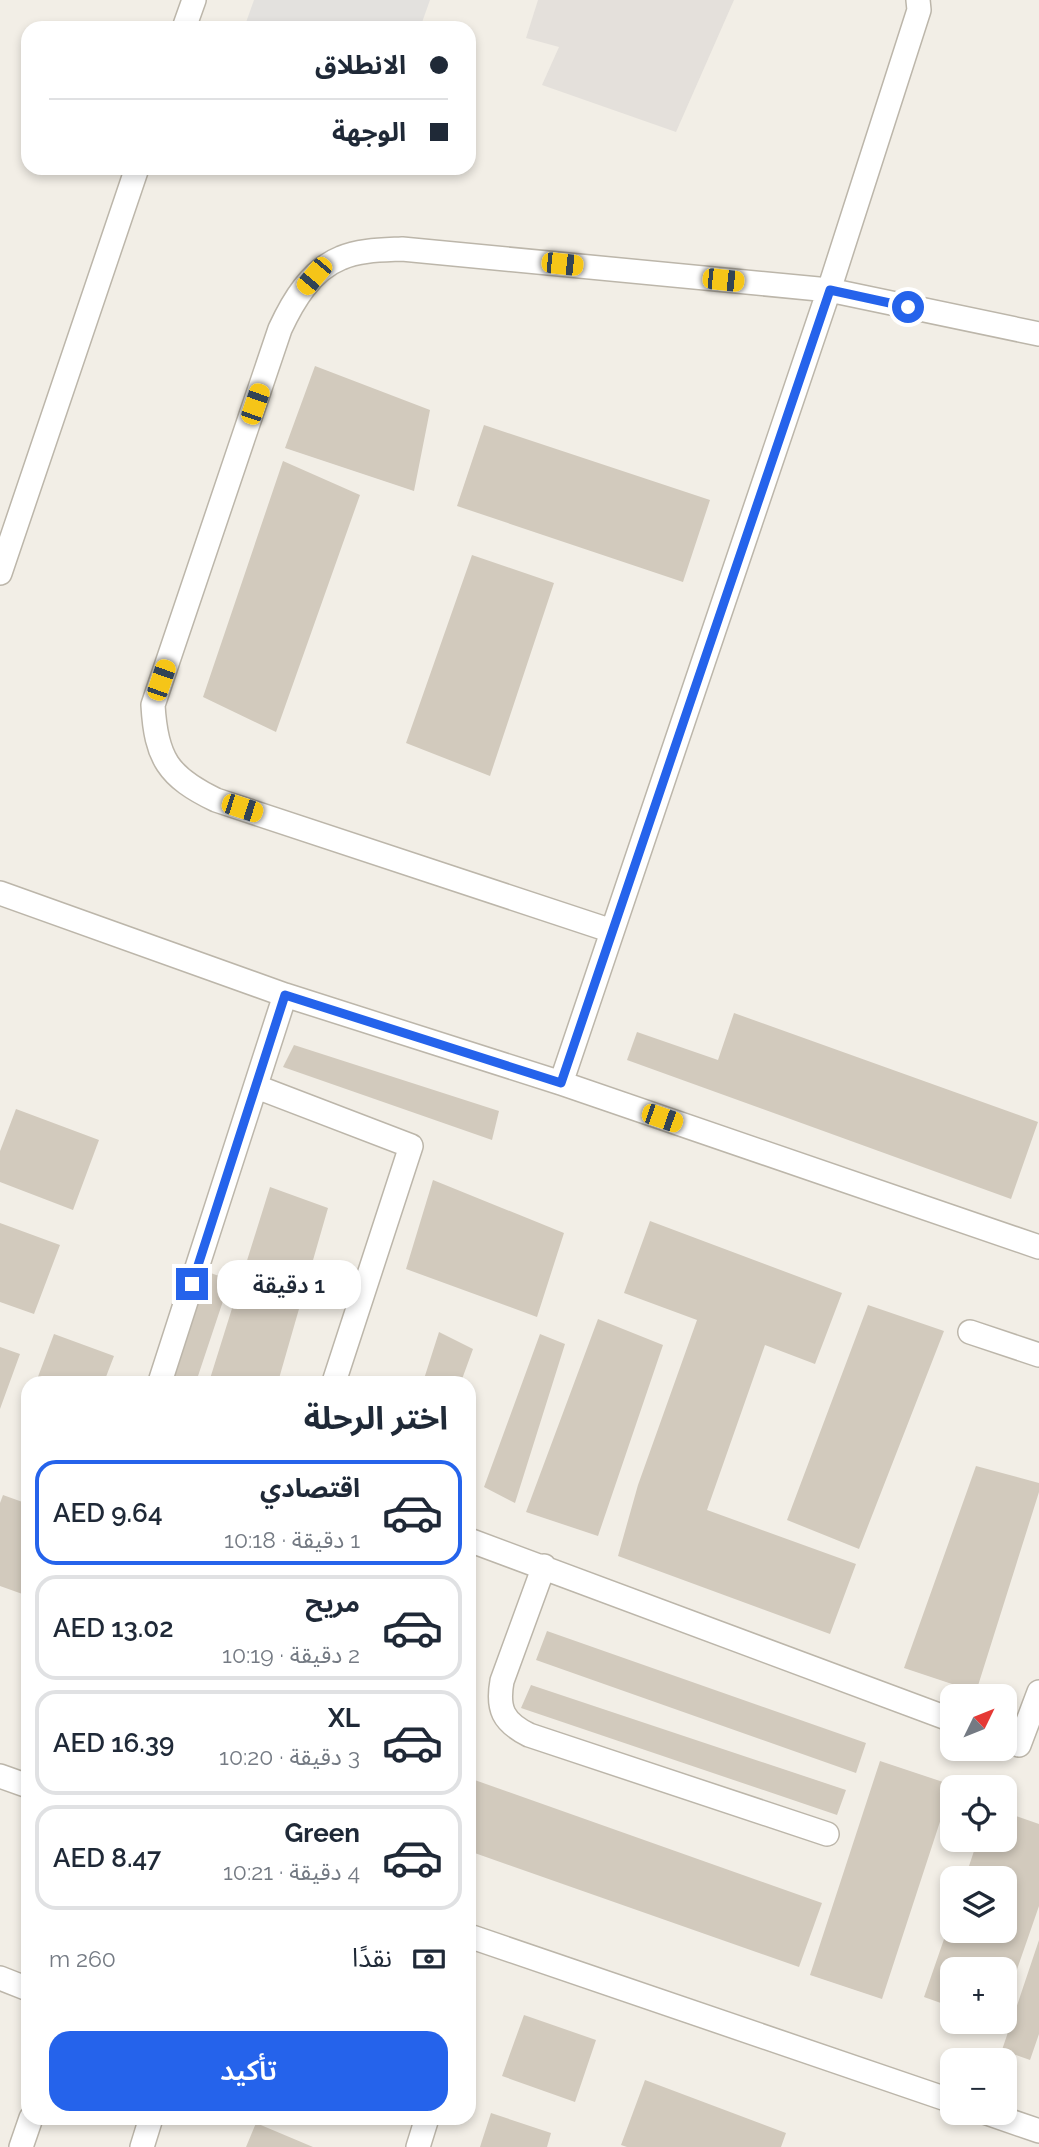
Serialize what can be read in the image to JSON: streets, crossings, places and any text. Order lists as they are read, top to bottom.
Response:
{
  "north": "top right",
  "page": {
    "banner": ["الانطلاق", "الوجهة"],
    "bubble": "1 دقيقة",
    "heading": "اختر الرحلة",
    "list": [
      {
        "name": "اقتصادي",
        "note": "1 دقيقة · 10:18",
        "value": "AED 9.64"
      },
      {
        "name": "مريح",
        "note": "2 دقيقة · 10:19",
        "value": "AED 13.02"
      },
      {
        "name": "XL",
        "note": "3 دقيقة · 10:20",
        "value": "AED 16.39"
      },
      {
        "name": "Green",
        "note": "4 دقيقة · 10:21",
        "value": "AED 8.47"
      }
    ],
    "map_buttons": ["+", "−"],
    "pay": ["نقدًا", "260 m"],
    "buttons": "تأكيد"
  }
}
